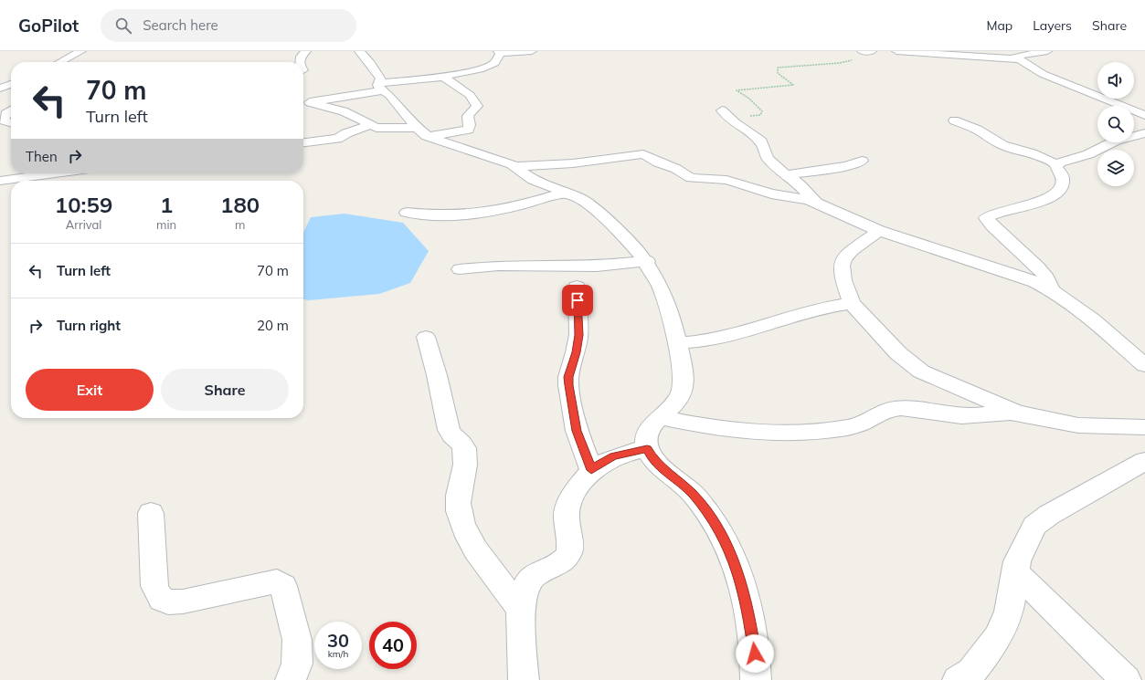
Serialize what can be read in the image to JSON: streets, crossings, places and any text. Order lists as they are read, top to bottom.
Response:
{
  "page": {
    "header": "GoPilot",
    "search": "Search here",
    "nav": ["Map", "Layers", "Share"],
    "turn": ["70 m", "Turn left"],
    "then": "Then",
    "eta": [
      "10:59",
      "Arrival",
      "1",
      "min",
      "180",
      "m"
    ],
    "list": [
      {
        "name": "Turn left",
        "value": "70 m"
      },
      {
        "name": "Turn right",
        "value": "20 m"
      }
    ],
    "buttons": ["Exit", "Share"],
    "speed": "30 km/h",
    "limit": "40"
  }
}
